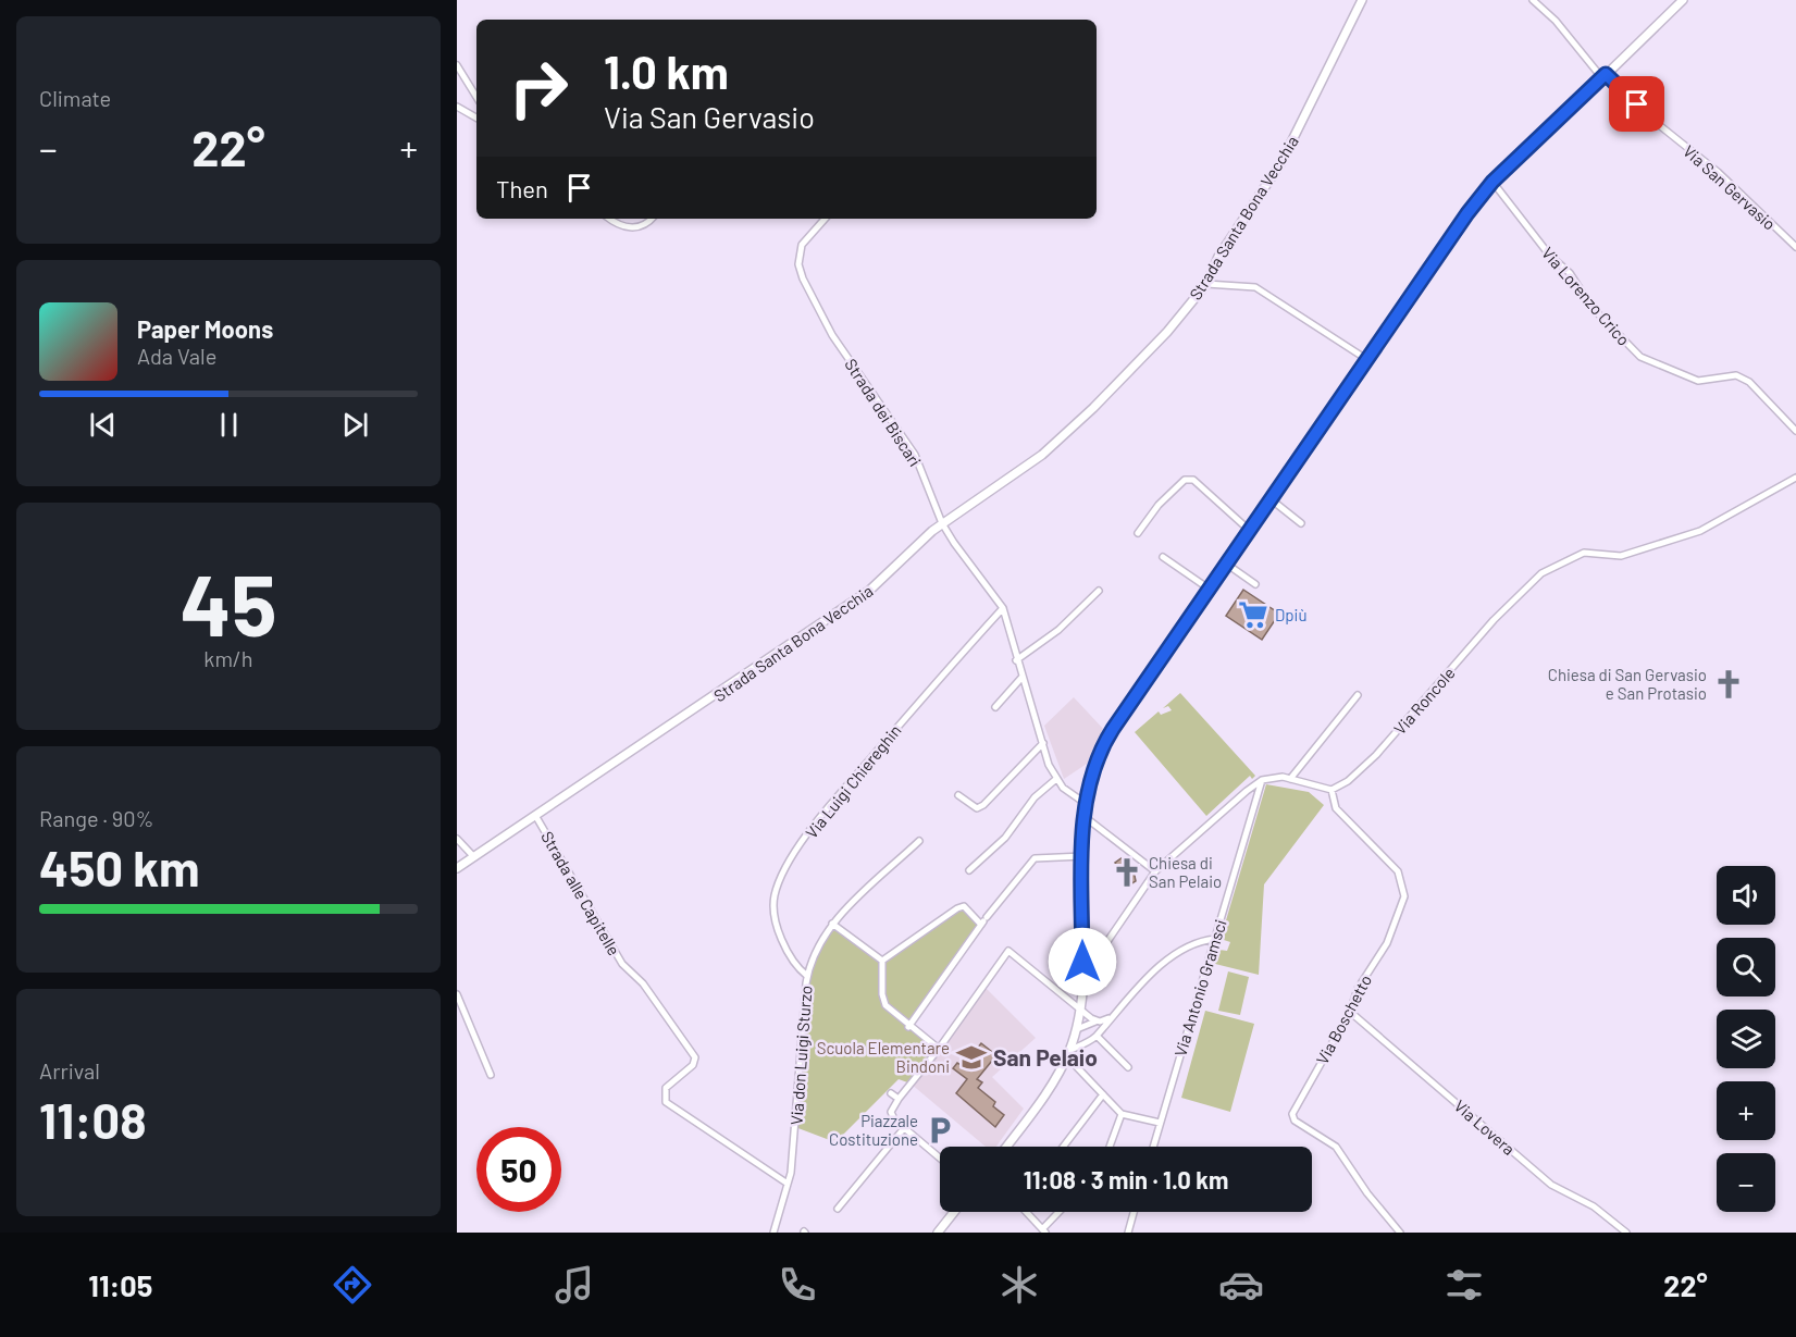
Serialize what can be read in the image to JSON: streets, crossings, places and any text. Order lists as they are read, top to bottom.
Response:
{
  "streets": {
    "main road": ["Strada Santa Bona Vecchia"],
    "street": [
      "Via San Gervasio",
      "Via Lorenzo Crico",
      "Strada dei Biscari",
      "Via Roncole",
      "Via Luigi Chiereghin",
      "Strada alle Capitelle",
      "Via Antonio Gramsci",
      "Via Boschetto",
      "Via don Luigi Sturzo",
      "Via Lovera"
    ]
  },
  "crossings": [
    ["Strada Santa Bona Vecchia", "Strada dei Biscari"],
    ["Strada Santa Bona Vecchia", "Strada alle Capitelle"],
    ["Strada dei Biscari", "Via Luigi Chiereghin"],
    ["Via Roncole", "Via Boschetto"],
    ["Via Luigi Chiereghin", "Via don Luigi Sturzo"],
    ["Strada alle Capitelle", "Via don Luigi Sturzo"],
    ["Via Boschetto", "Via Lovera"]
  ],
  "districts": ["San Pelaio"],
  "places": {
    "supermarket": ["Dpiù"],
    "church": ["Chiesa di San Gervasio e San Protasio", "Chiesa di San Pelaio"],
    "school or university": ["Scuola Elementare Bindoni"],
    "parking": ["Piazzale Costituzione"]
  },
  "page": {
    "tile": [
      "Climate",
      ["45", "km/h"],
      ["Range · 90%", "450 km"],
      ["Arrival", "11:08"]
    ],
    "turn": ["1.0 km", "Via San Gervasio"],
    "heat": ["−", "22°", "+"],
    "then": "Then",
    "song": ["Paper Moons", "Ada Vale"],
    "map_buttons": ["+", "−"],
    "limit": "50",
    "trip": "11:08 · 3 min · 1.0 km",
    "tabs": ["11:05", "22°"]
  }
}
